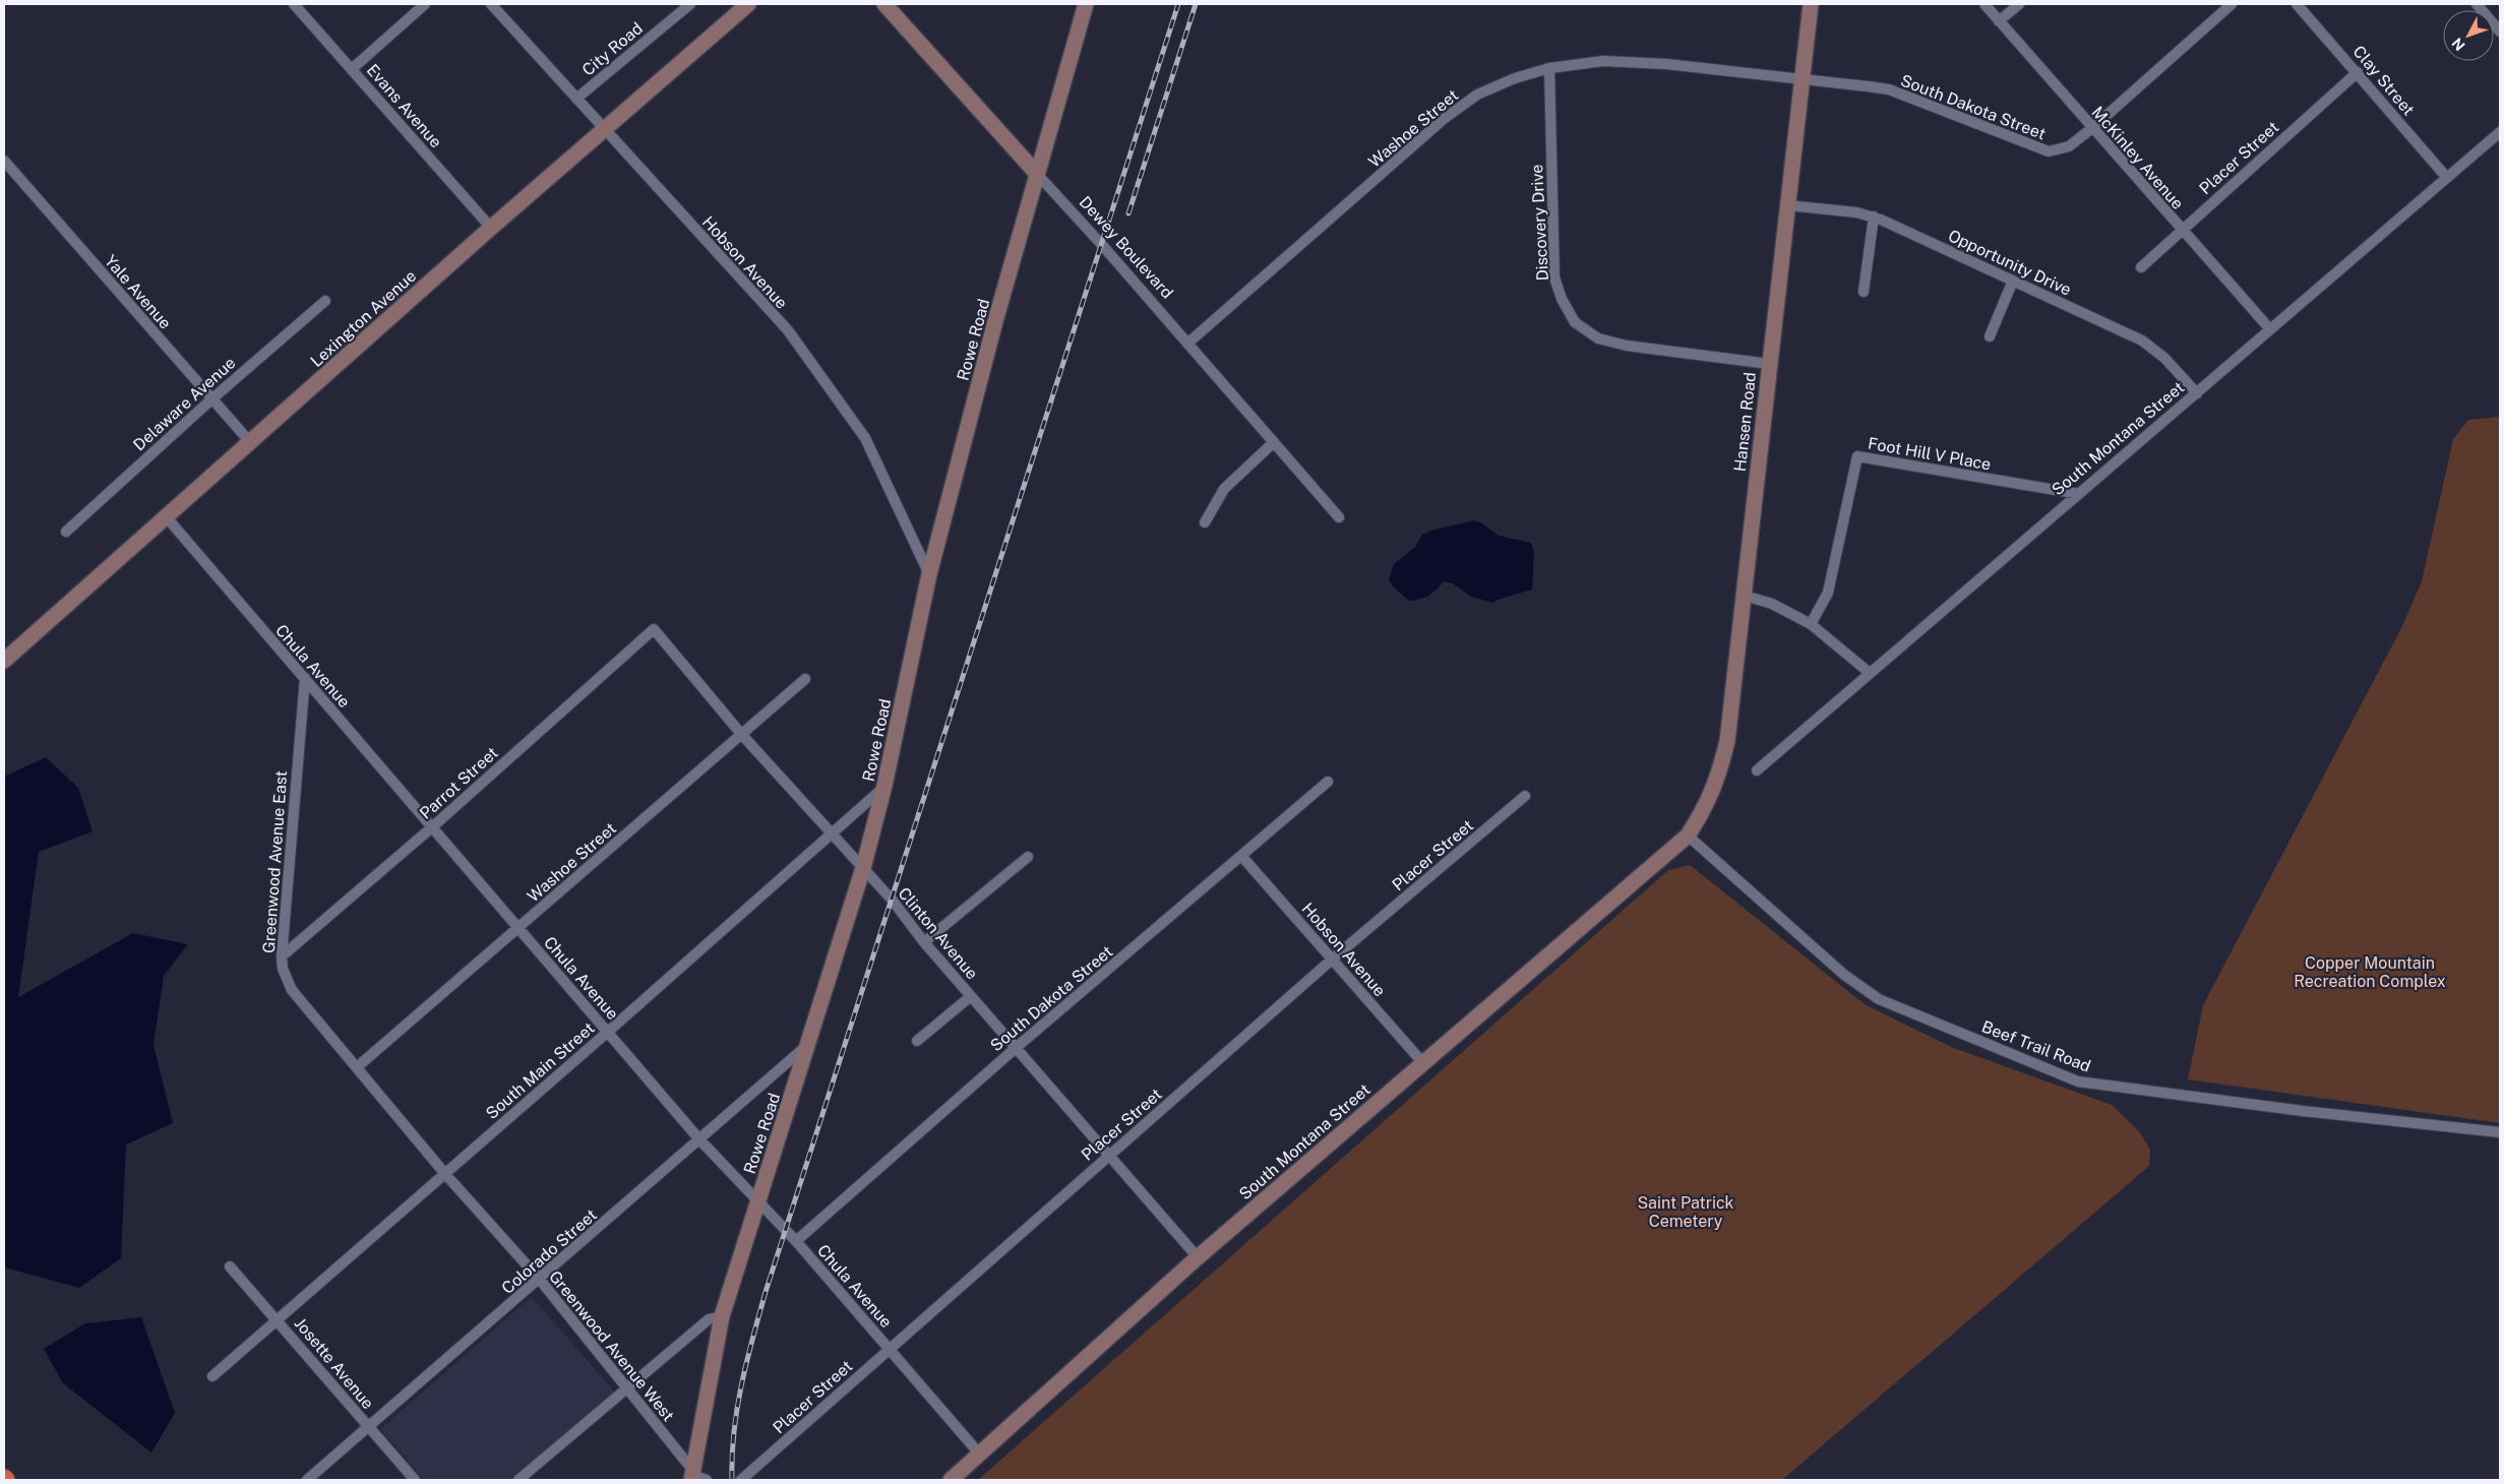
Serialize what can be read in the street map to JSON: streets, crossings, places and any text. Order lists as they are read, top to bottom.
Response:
{
  "streets": {
    "street": [
      "City Road",
      "Clay Street",
      "Evans Avenue",
      "South Dakota Street",
      "Washoe Street",
      "McKinley Avenue",
      "Placer Street",
      "Discovery Drive",
      "Dewey Boulevard",
      "Hobson Avenue",
      "Opportunity Drive",
      "Yale Avenue",
      "Lexington Avenue",
      "Rowe Road",
      "Delaware Avenue",
      "Hansen Road",
      "South Montana Street",
      "Foot Hill V Place",
      "Chula Avenue",
      "Parrot Street",
      "Greenwood Avenue East",
      "Clinton Avenue",
      "Beef Trail Road",
      "South Main Street",
      "Colorado Street",
      "Greenwood Avenue West",
      "Josette Avenue"
    ]
  },
  "crossings": [
    ["City Road", "Hobson Avenue"],
    ["Clay Street", "Placer Street"],
    ["Clay Street", "South Montana Street"],
    ["Evans Avenue", "Lexington Avenue"],
    ["South Dakota Street", "Washoe Street"],
    ["South Dakota Street", "McKinley Avenue"],
    ["South Dakota Street", "Hobson Avenue"],
    ["South Dakota Street", "Hansen Road"],
    ["South Dakota Street", "Chula Avenue"],
    ["South Dakota Street", "Clinton Avenue"],
    ["Washoe Street", "Discovery Drive"],
    ["Washoe Street", "Dewey Boulevard"],
    ["Washoe Street", "Hansen Road"],
    ["Washoe Street", "Chula Avenue"],
    ["Washoe Street", "Greenwood Avenue East"],
    ["Washoe Street", "Clinton Avenue"],
    ["McKinley Avenue", "Placer Street"],
    ["McKinley Avenue", "South Montana Street"],
    ["Placer Street", "Hobson Avenue"],
    ["Placer Street", "Chula Avenue"],
    ["Placer Street", "Clinton Avenue"],
    ["Discovery Drive", "Hansen Road"],
    ["Dewey Boulevard", "Rowe Road"],
    ["Hobson Avenue", "Lexington Avenue"],
    ["Hobson Avenue", "Rowe Road"],
    ["Hobson Avenue", "South Montana Street"],
    ["Opportunity Drive", "Hansen Road"],
    ["Opportunity Drive", "South Montana Street"],
    ["Yale Avenue", "Lexington Avenue"],
    ["Yale Avenue", "Delaware Avenue"],
    ["Lexington Avenue", "Chula Avenue"],
    ["Rowe Road", "Chula Avenue"],
    ["Rowe Road", "Clinton Avenue"],
    ["Rowe Road", "South Main Street"],
    ["Rowe Road", "Colorado Street"],
    ["Rowe Road", "Greenwood Avenue West"],
    ["Hansen Road", "South Montana Street"],
    ["Hansen Road", "Beef Trail Road"],
    ["South Montana Street", "Foot Hill V Place"],
    ["South Montana Street", "Chula Avenue"],
    ["South Montana Street", "Clinton Avenue"],
    ["South Montana Street", "Beef Trail Road"],
    ["Chula Avenue", "Parrot Street"],
    ["Chula Avenue", "Greenwood Avenue East"],
    ["Chula Avenue", "South Main Street"],
    ["Chula Avenue", "Colorado Street"],
    ["Parrot Street", "Greenwood Avenue East"],
    ["Parrot Street", "Clinton Avenue"],
    ["Greenwood Avenue East", "South Main Street"],
    ["Greenwood Avenue East", "Greenwood Avenue West"],
    ["Clinton Avenue", "South Main Street"],
    ["South Main Street", "Greenwood Avenue West"],
    ["South Main Street", "Josette Avenue"],
    ["Colorado Street", "Greenwood Avenue West"],
    ["Colorado Street", "Josette Avenue"]
  ],
  "parks": ["Copper Mountain Recreation Complex", "Saint Patrick Cemetery"],
  "north": "bottom left"
}
